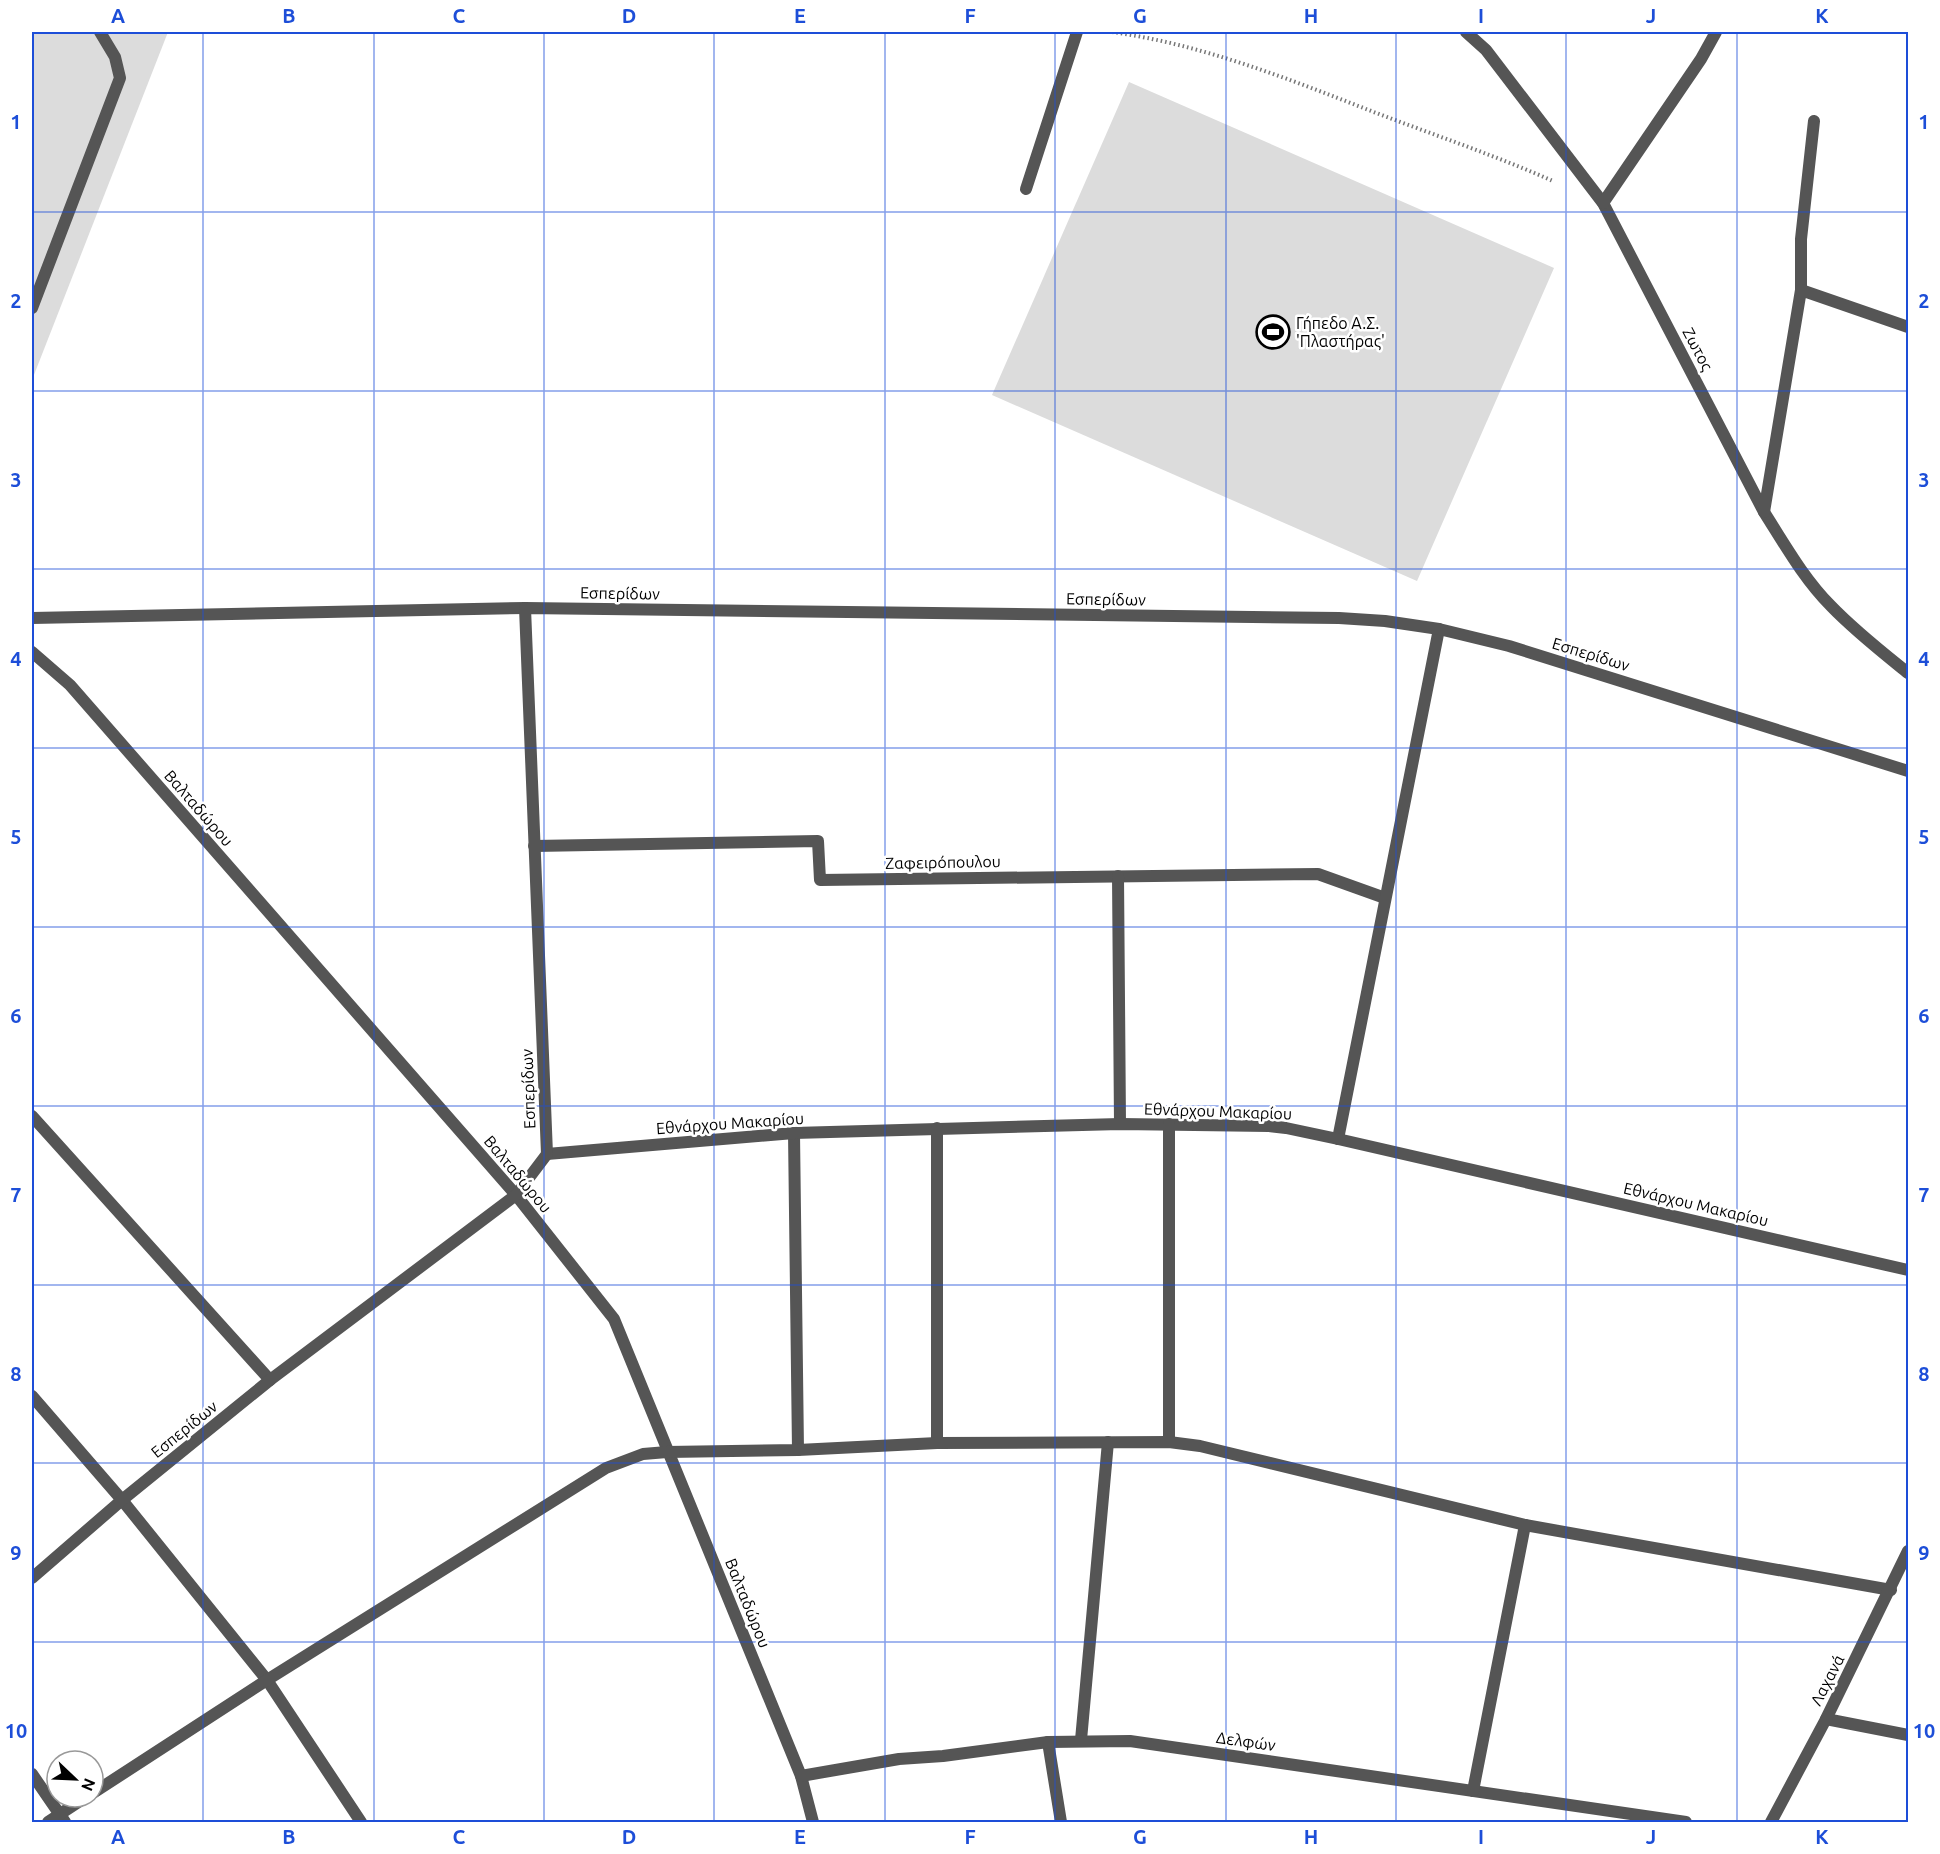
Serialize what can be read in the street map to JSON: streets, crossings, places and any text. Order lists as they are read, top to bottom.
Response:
{
  "streets": {
    "street": [
      "Ζωτος",
      "Εσπερίδων",
      "Βαλταδώρου",
      "Ζαφειρόπουλου",
      "Εθνάρχου Μακαρίου",
      "Λαχανά",
      "Δελφών"
    ]
  },
  "crossings": [
    ["Εσπερίδων", "Βαλταδώρου"],
    ["Εσπερίδων", "Ζαφειρόπουλου"],
    ["Εσπερίδων", "Εθνάρχου Μακαρίου"],
    ["Βαλταδώρου", "Δελφών"]
  ],
  "places": {
    "sports": ["Γήπεδο Α.Σ. 'Πλαστήρας'"]
  },
  "north": "bottom right",
  "grid": {
    "columns": [
      "A",
      "B",
      "C",
      "D",
      "E",
      "F",
      "G",
      "H",
      "I",
      "J",
      "K"
    ],
    "rows": [
      "1",
      "2",
      "3",
      "4",
      "5",
      "6",
      "7",
      "8",
      "9",
      "10"
    ]
  }
}
